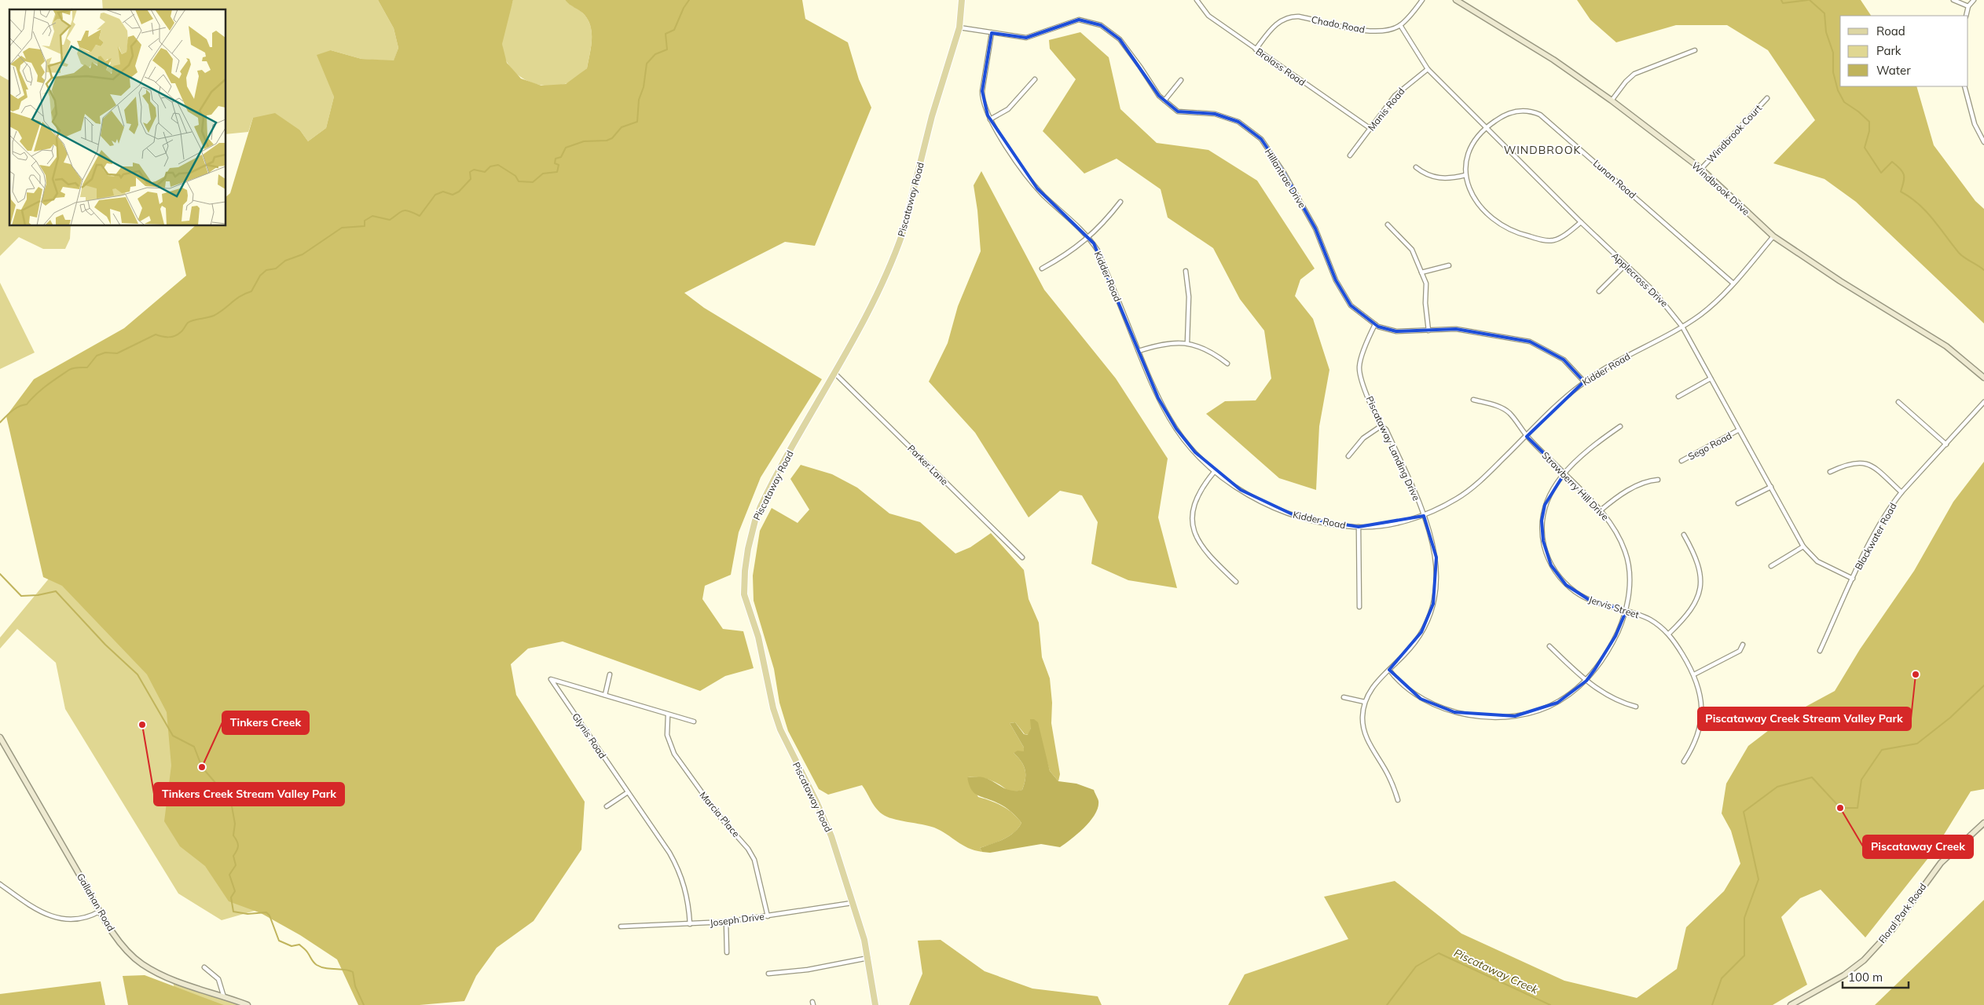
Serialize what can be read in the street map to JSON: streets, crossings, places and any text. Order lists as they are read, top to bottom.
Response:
{
  "streets": {
    "main road": ["Piscataway Road"],
    "street": [
      "Chado Road",
      "Brolass Road",
      "Manis Road",
      "Windbrook Court",
      "Hillantrae Drive",
      "Lunan Road",
      "Windbrook Drive",
      "Kidder Road",
      "Applecross Drive",
      "Sego Road",
      "Piscataway Landing Drive",
      "Parker Lane",
      "Strawberry Hill Drive",
      "Blackwater Road",
      "Jervis Street",
      "Glynis Road",
      "Marcia Place",
      "Gallahan Road",
      "Floral Park Road",
      "Joseph Drive"
    ]
  },
  "crossings": [
    ["Chado Road", "Brolass Road"],
    ["Chado Road", "Applecross Drive"],
    ["Brolass Road", "Manis Road"],
    ["Manis Road", "Applecross Drive"],
    ["Windbrook Court", "Windbrook Drive"],
    ["Hillantrae Drive", "Piscataway Road"],
    ["Hillantrae Drive", "Kidder Road"],
    ["Hillantrae Drive", "Piscataway Landing Drive"],
    ["Lunan Road", "Kidder Road"],
    ["Lunan Road", "Applecross Drive"],
    ["Windbrook Drive", "Kidder Road"],
    ["Piscataway Road", "Parker Lane"],
    ["Piscataway Road", "Joseph Drive"],
    ["Kidder Road", "Applecross Drive"],
    ["Kidder Road", "Piscataway Landing Drive"],
    ["Kidder Road", "Strawberry Hill Drive"],
    ["Applecross Drive", "Sego Road"],
    ["Applecross Drive", "Blackwater Road"],
    ["Piscataway Landing Drive", "Strawberry Hill Drive"],
    ["Strawberry Hill Drive", "Jervis Street"],
    ["Glynis Road", "Marcia Place"],
    ["Glynis Road", "Joseph Drive"],
    ["Marcia Place", "Joseph Drive"]
  ],
  "districts": ["WINDBROOK"],
  "water": ["Piscataway Creek"],
  "places": [
    "Piscataway Creek Stream Valley Park",
    "Tinkers Creek Stream Valley Park",
    "Tinkers Creek",
    "Piscataway Creek"
  ],
  "legend": ["Road", "Park", "Water"],
  "scale_bar": "100 m"
}
